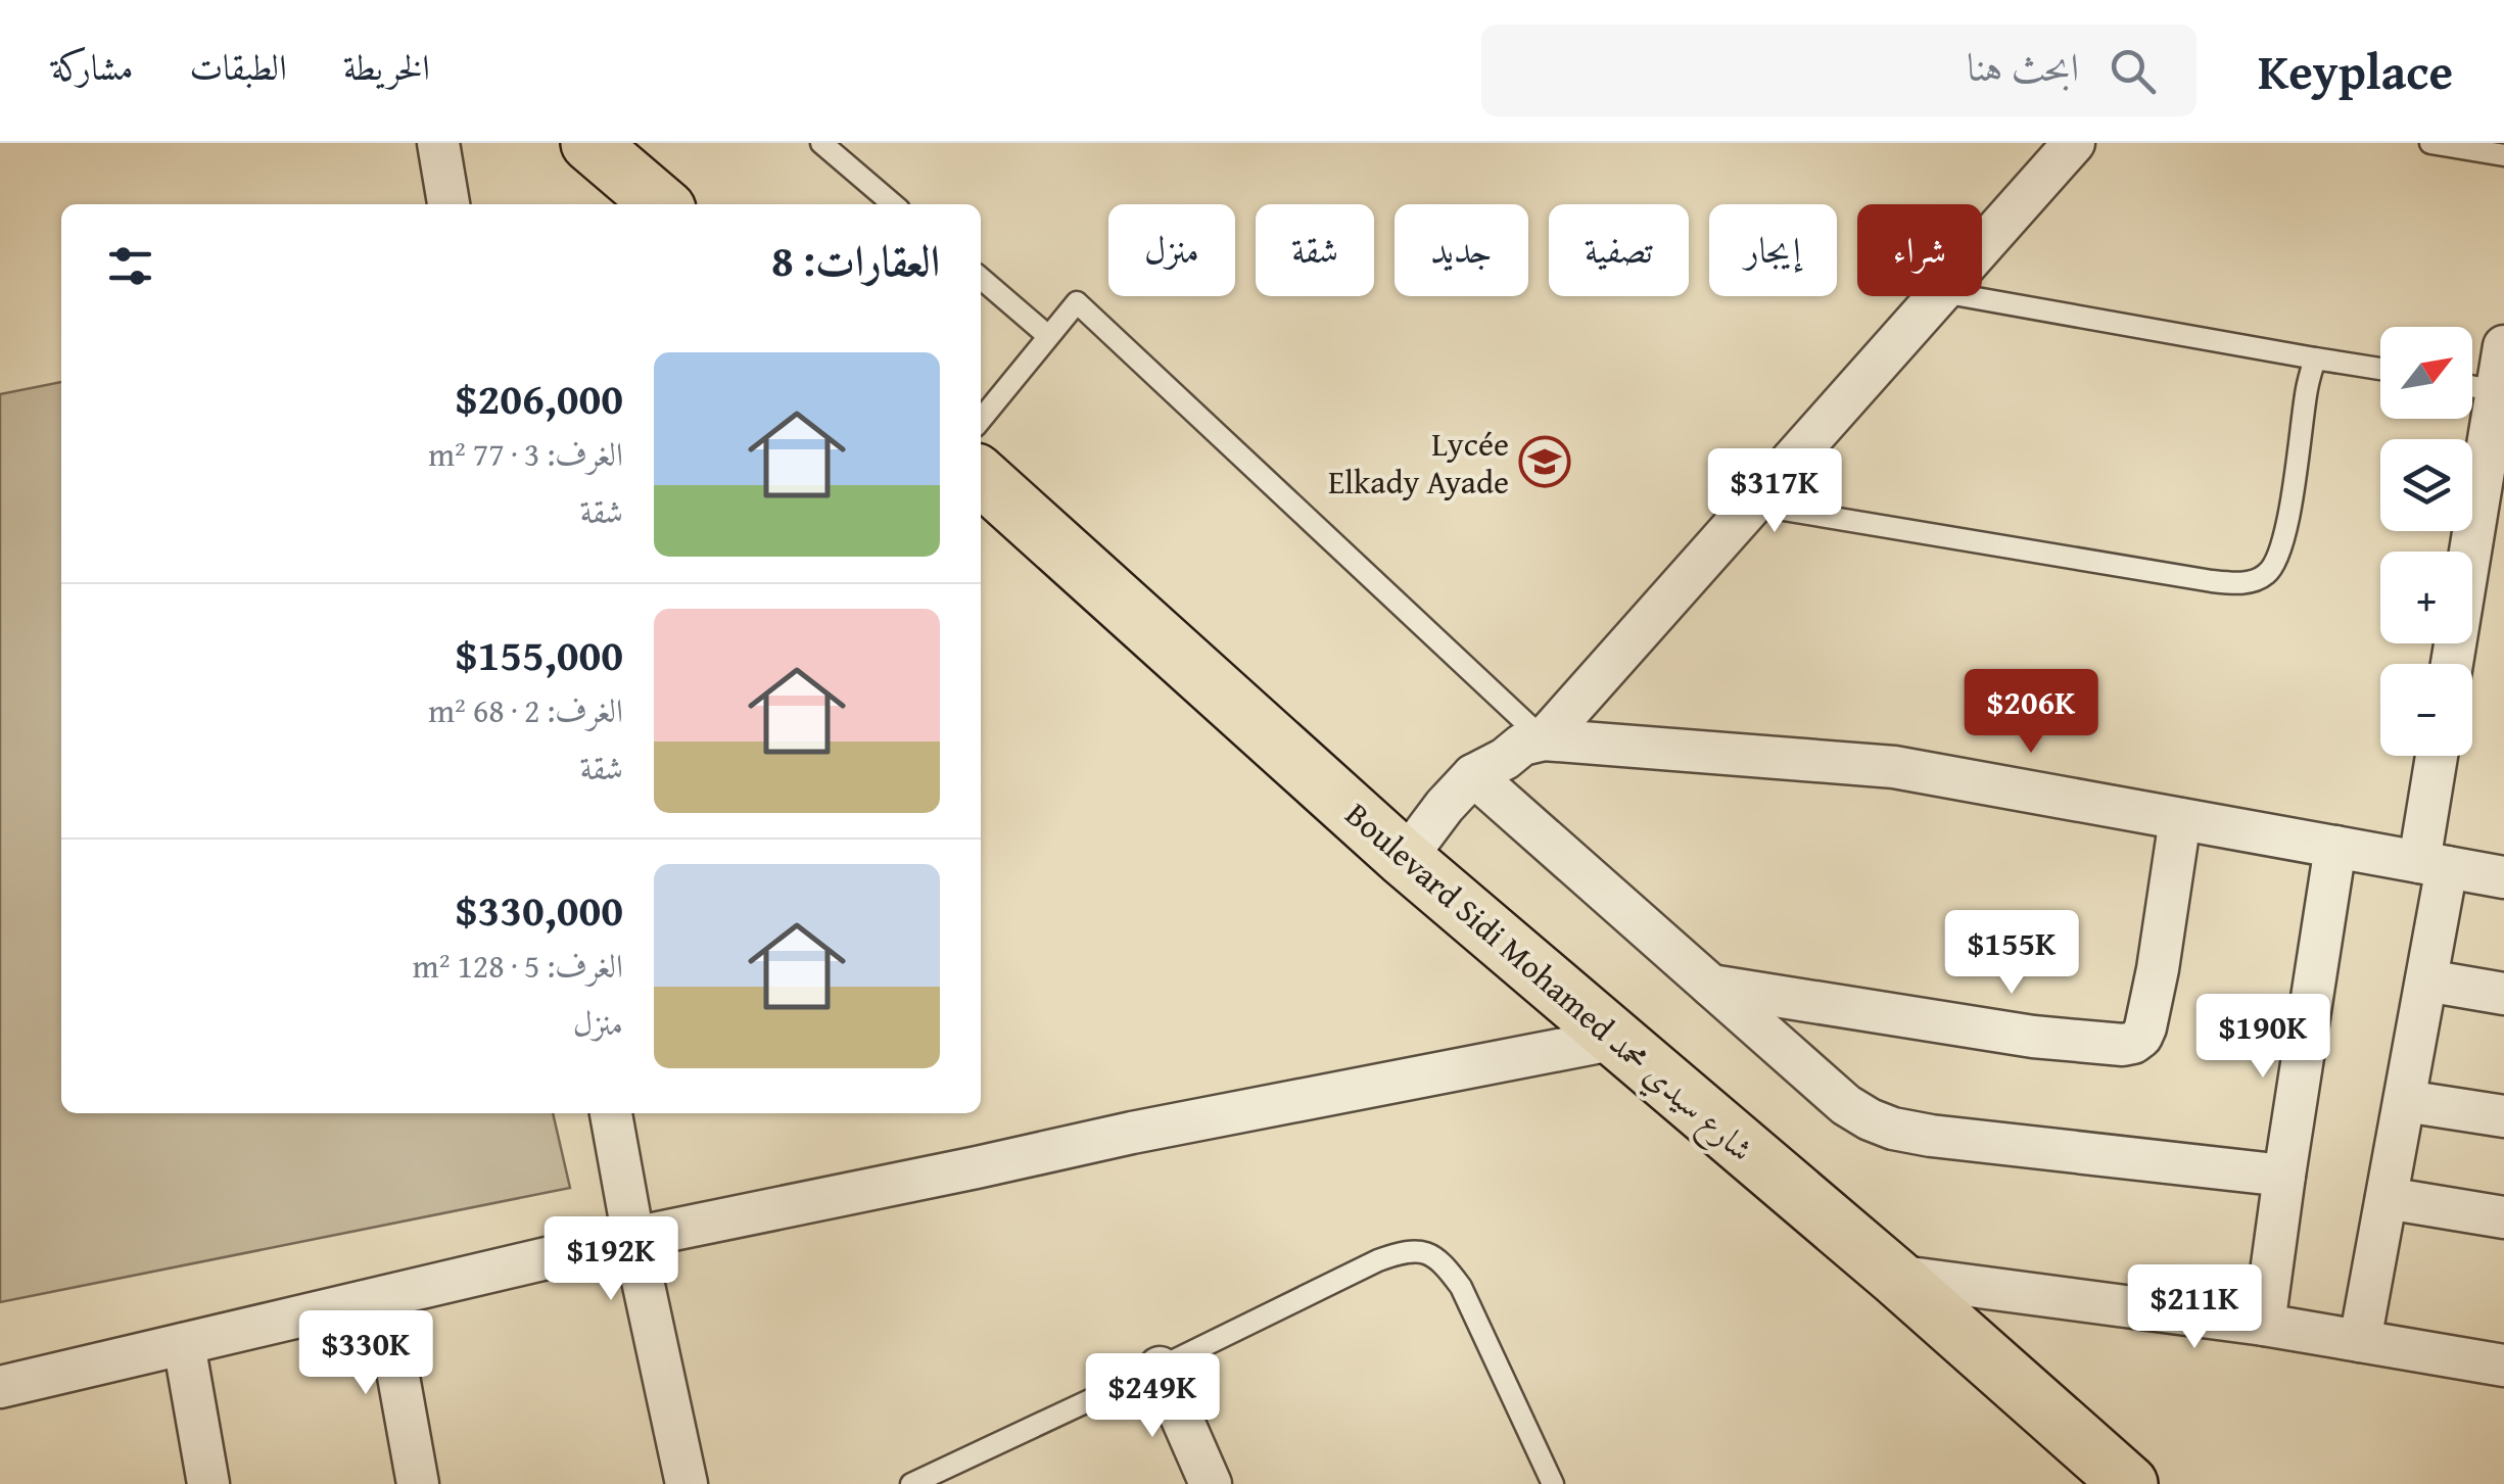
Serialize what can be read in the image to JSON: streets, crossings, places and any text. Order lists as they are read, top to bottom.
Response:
{
  "streets": {
    "main road": ["Boulevard Sidi Mohamed شارع سيدي محمد"]
  },
  "places": {
    "school or university": ["Lycée Elkady Ayade"]
  },
  "north": "top right",
  "page": {
    "header": "Keyplace",
    "search": "ابحث هنا",
    "nav": ["الخريطة", "الطبقات", "مشاركة"],
    "chip": [
      "شراء",
      "إيجار",
      "تصفية",
      "جديد",
      "شقة",
      "منزل"
    ],
    "heading": "العقارات: 8",
    "map_buttons": ["+", "−"],
    "list": [
      {
        "name": "$206,000",
        "note": "الغرف: 3 · 77 m² · شقة"
      },
      {
        "name": "$155,000",
        "note": "الغرف: 2 · 68 m² · شقة"
      },
      {
        "name": "$330,000",
        "note": "الغرف: 5 · 128 m² · منزل"
      }
    ],
    "price": [
      "$317K",
      "$206K",
      "$155K",
      "$190K",
      "$192K",
      "$211K",
      "$330K",
      "$249K"
    ]
  }
}
